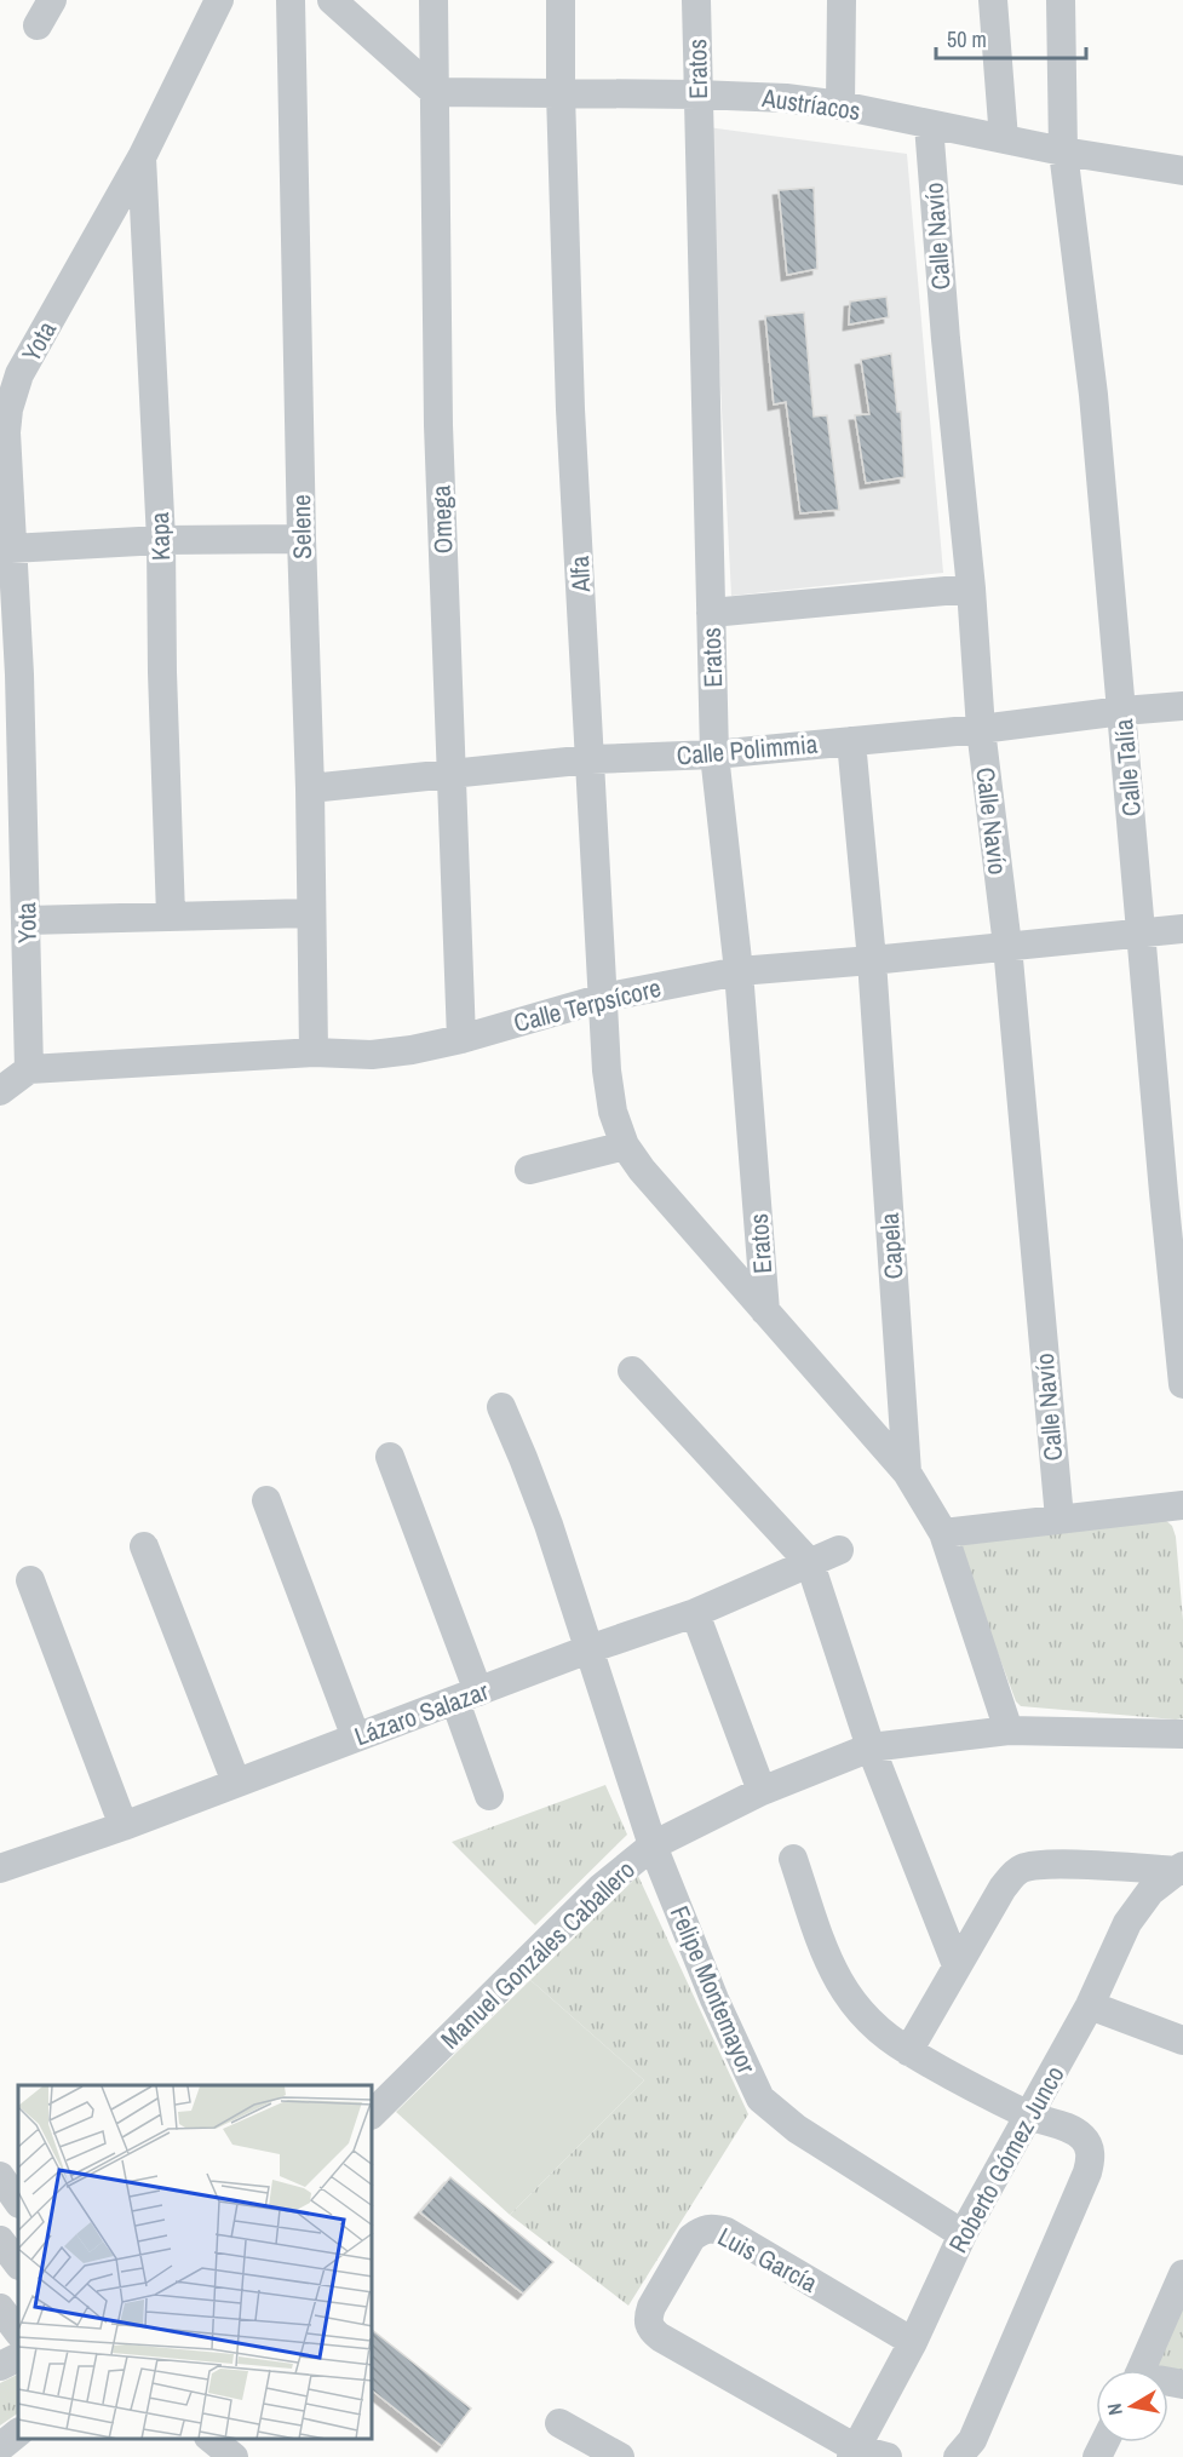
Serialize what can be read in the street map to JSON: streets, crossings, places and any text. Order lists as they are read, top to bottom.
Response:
{
  "streets": {
    "street": [
      "Eratos",
      "Austríacos",
      "Calle Navío",
      "Yota",
      "Omega",
      "Selene",
      "Kapa",
      "Alfa",
      "Calle Polimmia",
      "Calle Talía",
      "Calle Terpsícore",
      "Capela",
      "Lázaro Salazar",
      "Manuel Gonzáles Caballero",
      "Felipe Montemayor",
      "Roberto Gómez Junco",
      "Luis García"
    ]
  },
  "crossings": [
    ["Eratos", "Austríacos"],
    ["Eratos", "Alfa"],
    ["Eratos", "Calle Polimmia"],
    ["Eratos", "Calle Terpsícore"],
    ["Austríacos", "Calle Navío"],
    ["Austríacos", "Omega"],
    ["Austríacos", "Alfa"],
    ["Austríacos", "Calle Talía"],
    ["Calle Navío", "Calle Polimmia"],
    ["Calle Navío", "Calle Terpsícore"],
    ["Yota", "Kapa"],
    ["Yota", "Calle Terpsícore"],
    ["Omega", "Calle Polimmia"],
    ["Omega", "Calle Terpsícore"],
    ["Selene", "Calle Polimmia"],
    ["Selene", "Calle Terpsícore"],
    ["Alfa", "Calle Polimmia"],
    ["Alfa", "Calle Terpsícore"],
    ["Alfa", "Capela"],
    ["Calle Polimmia", "Calle Talía"],
    ["Calle Polimmia", "Capela"],
    ["Calle Talía", "Calle Terpsícore"],
    ["Calle Terpsícore", "Capela"],
    ["Capela", "Manuel Gonzáles Caballero"],
    ["Lázaro Salazar", "Felipe Montemayor"],
    ["Manuel Gonzáles Caballero", "Felipe Montemayor"],
    ["Felipe Montemayor", "Roberto Gómez Junco"],
    ["Roberto Gómez Junco", "Luis García"]
  ],
  "scale_bar": "50 m",
  "north": "left"
}
